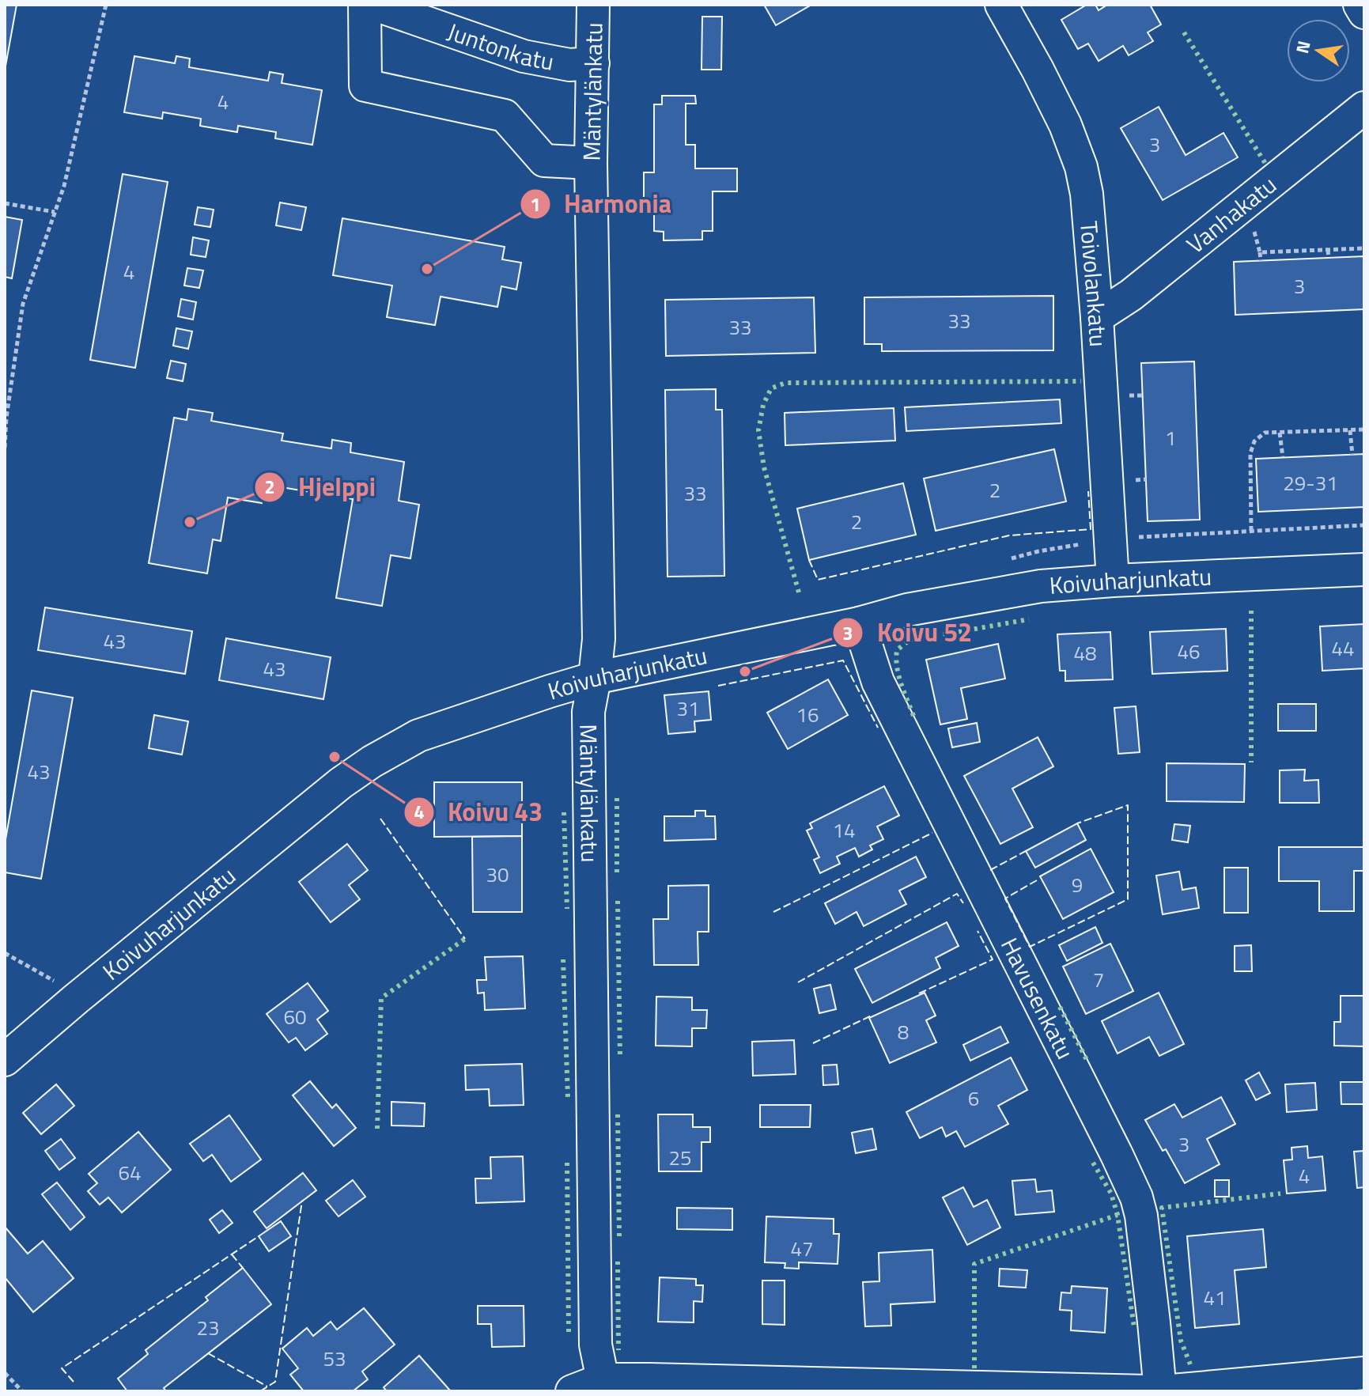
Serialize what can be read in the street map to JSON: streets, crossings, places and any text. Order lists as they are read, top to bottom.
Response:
{
  "streets": {
    "street": [
      "Juntonkatu",
      "Mäntylänkatu",
      "Vanhakatu",
      "Toivolankatu",
      "Koivuharjunkatu",
      "Havusenkatu"
    ]
  },
  "crossings": [
    ["Juntonkatu", "Mäntylänkatu"],
    ["Mäntylänkatu", "Koivuharjunkatu"],
    ["Vanhakatu", "Toivolankatu"],
    ["Toivolankatu", "Koivuharjunkatu"],
    ["Koivuharjunkatu", "Havusenkatu"]
  ],
  "places": [
    "Harmonia",
    "Hjelppi",
    "Koivu 52",
    "Koivu 43"
  ],
  "house_numbers": [
    "4",
    "3",
    "4",
    "3",
    "33",
    "33",
    "1",
    "29-31",
    "2",
    "33",
    "2",
    "43",
    "44",
    "46",
    "48",
    "43",
    "31",
    "16",
    "43",
    "14",
    "30",
    "9",
    "7",
    "60",
    "8",
    "6",
    "3",
    "25",
    "64",
    "4",
    "47",
    "41",
    "23",
    "53"
  ],
  "north": "left"
}
